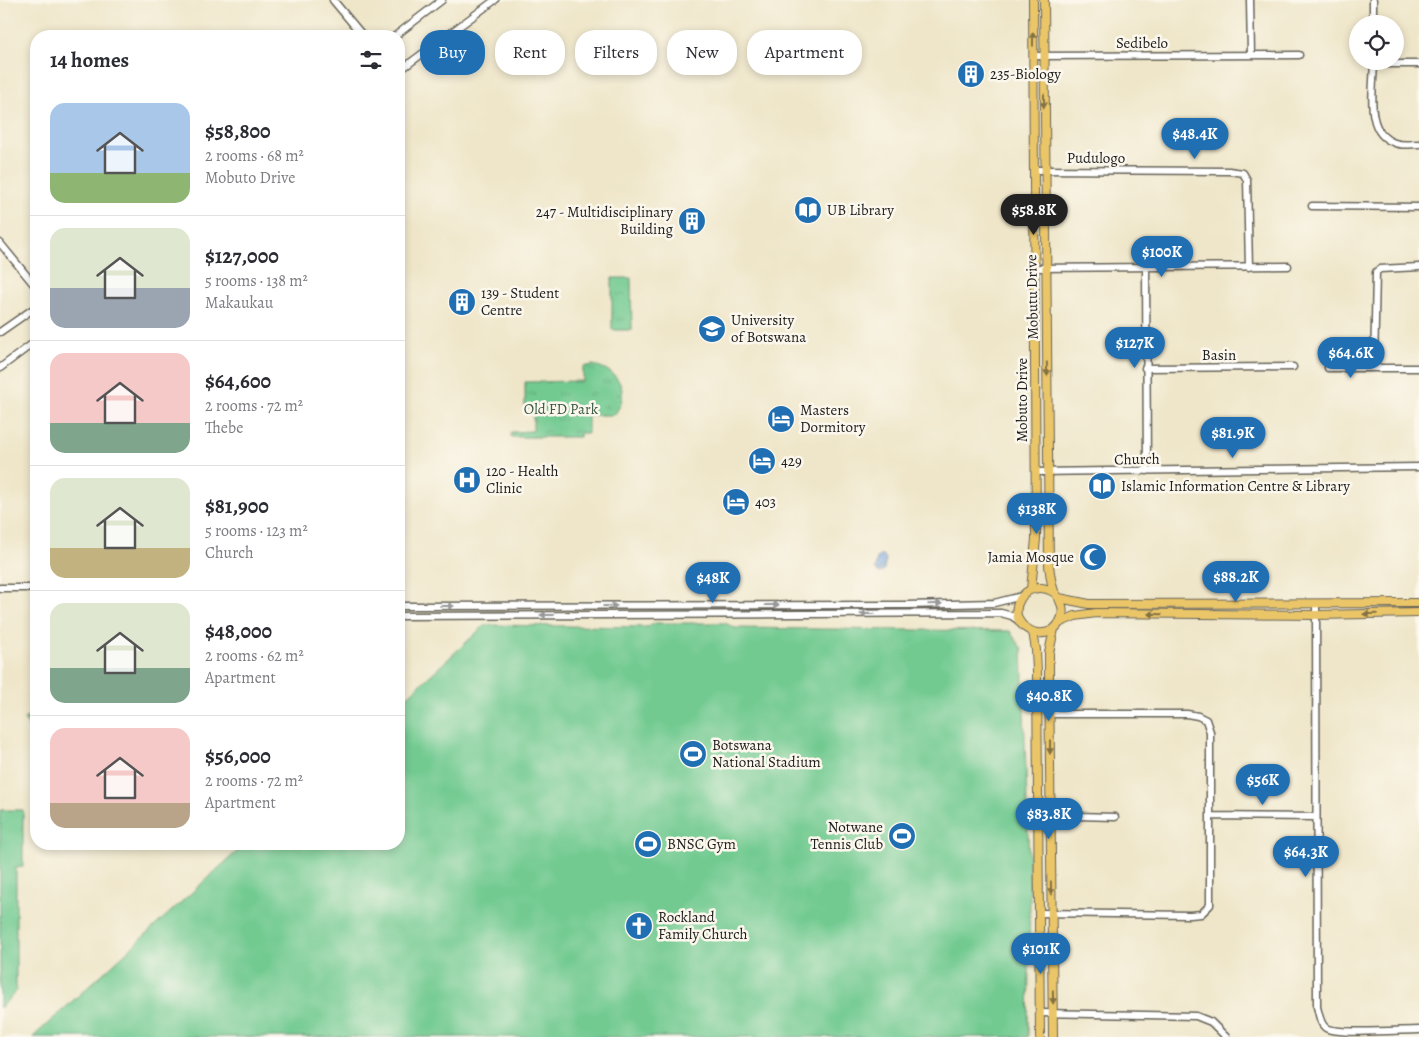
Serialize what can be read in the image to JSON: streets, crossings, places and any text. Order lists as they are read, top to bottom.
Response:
{
  "streets": {
    "main road": ["Mobutu Drive", "Mobuto Drive"],
    "street": [
      "Sedibelo",
      "Pudulogo",
      "Basin",
      "Church"
    ]
  },
  "crossings": [
    ["Sedibelo", "Mobutu Drive"],
    ["Sedibelo", "Mobuto Drive"],
    ["Pudulogo", "Mobutu Drive"],
    ["Pudulogo", "Mobuto Drive"],
    ["Mobutu Drive", "Mobuto Drive"],
    ["Mobutu Drive", "Church"],
    ["Mobuto Drive", "Church"]
  ],
  "one_way": ["Mobutu Drive"],
  "parks": ["Old FD Park"],
  "places": {
    "building": ["235-Biology", "247 - Multidisciplinary Building", "139 - Student Centre"],
    "library": ["UB Library", "Islamic Information Centre & Library"],
    "school or university": ["University of Botswana"],
    "hotel": ["Masters Dormitory", "429", "403"],
    "hospital": ["120 - Health Clinic"],
    "mosque": ["Jamia Mosque"],
    "sports": ["Botswana National Stadium", "Notwane Tennis Club", "BNSC Gym"],
    "church": ["Rockland Family Church"]
  },
  "page": {
    "chip": [
      "Buy",
      "Rent",
      "Filters",
      "New",
      "Apartment"
    ],
    "heading": "14 homes",
    "list": [
      {
        "name": "$58,800",
        "note": "2 rooms · 68 m² · Mobuto Drive"
      },
      {
        "name": "$127,000",
        "note": "5 rooms · 138 m² · Makaukau"
      },
      {
        "name": "$64,600",
        "note": "2 rooms · 72 m² · Thebe"
      },
      {
        "name": "$81,900",
        "note": "5 rooms · 123 m² · Church"
      },
      {
        "name": "$48,000",
        "note": "2 rooms · 62 m² · Apartment"
      },
      {
        "name": "$56,000",
        "note": "2 rooms · 72 m² · Apartment"
      }
    ],
    "price": [
      "$48.4K",
      "$58.8K",
      "$100K",
      "$127K",
      "$64.6K",
      "$81.9K",
      "$138K",
      "$88.2K",
      "$48K",
      "$40.8K",
      "$56K",
      "$83.8K",
      "$64.3K",
      "$101K"
    ]
  }
}
